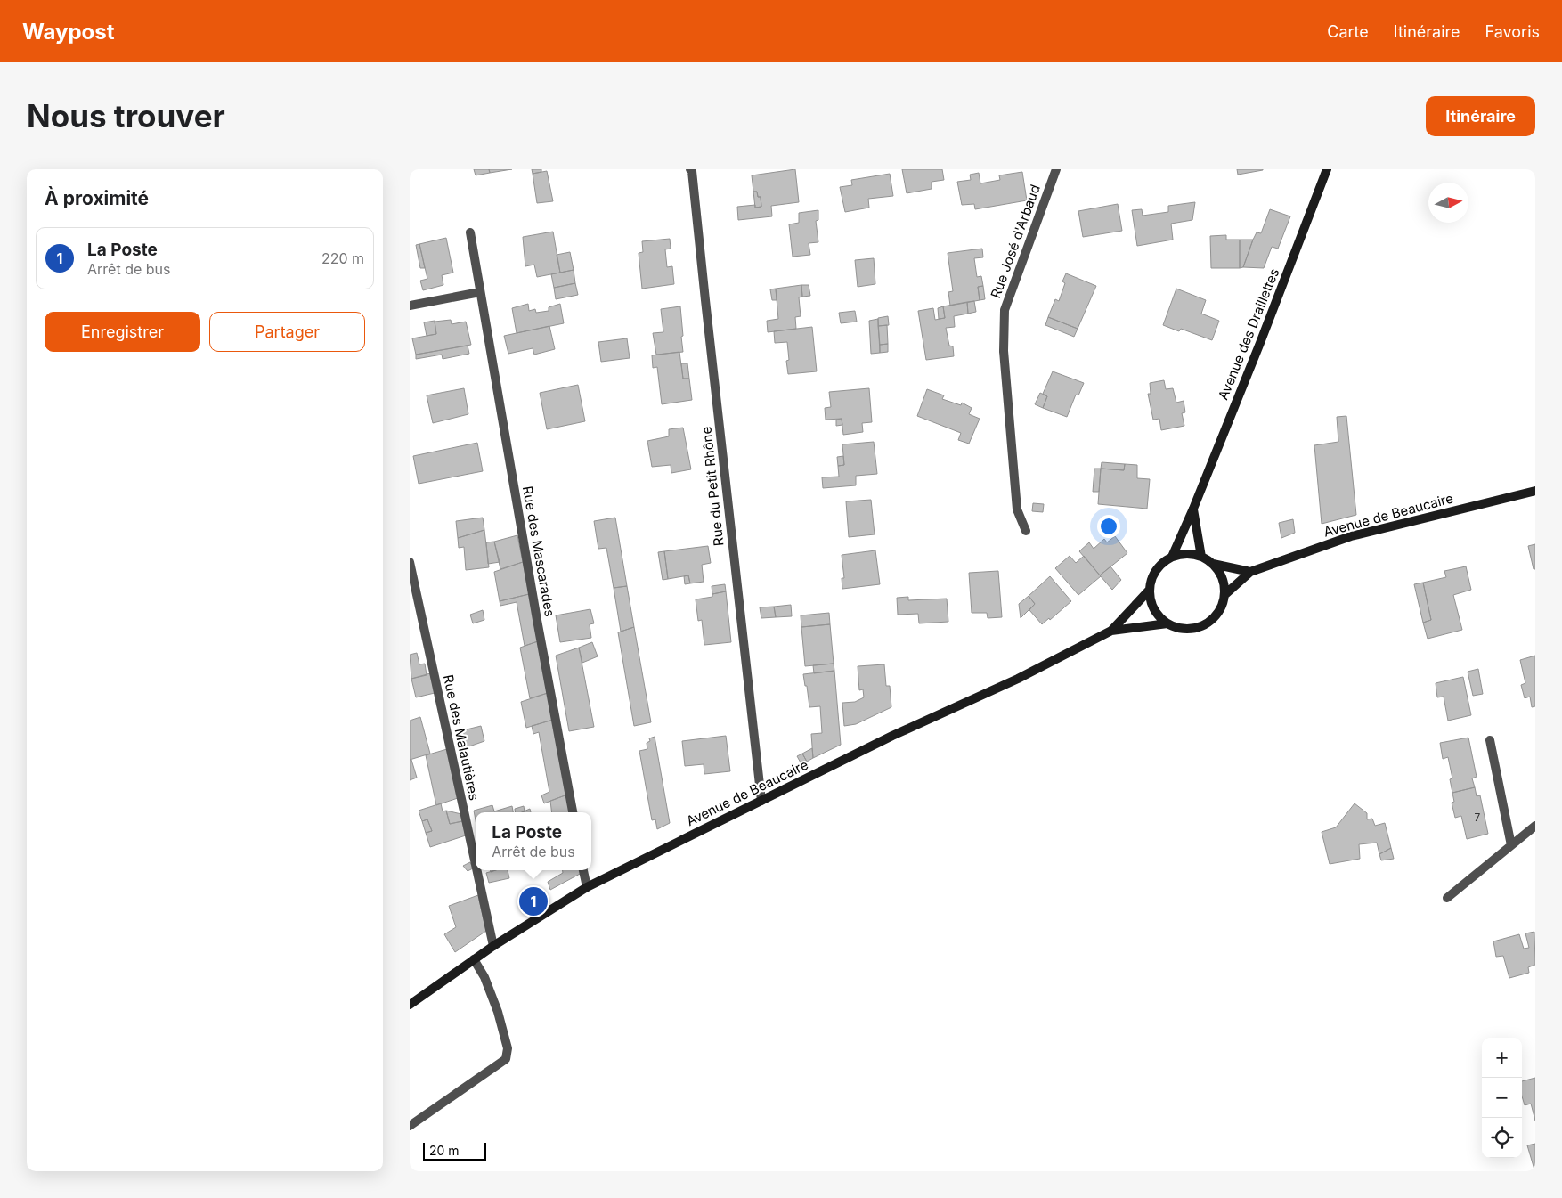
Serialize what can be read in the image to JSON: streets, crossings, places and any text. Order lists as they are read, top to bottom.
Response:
{
  "streets": {
    "street": [
      "Rue José d'Arbaud",
      "Avenue des Draillettes",
      "Rue du Petit Rhône",
      "Avenue de Beaucaire",
      "Rue des Mascarades",
      "Rue des Malautières"
    ]
  },
  "crossings": [
    ["Avenue des Draillettes", "Avenue de Beaucaire"],
    ["Rue du Petit Rhône", "Avenue de Beaucaire"],
    ["Avenue de Beaucaire", "Rue des Malautières"]
  ],
  "house_numbers": ["7"],
  "scale_bar": "20 m",
  "north": "right",
  "page": {
    "header": "Waypost",
    "nav": ["Carte", "Itinéraire", "Favoris"],
    "buttons": [
      "Itinéraire",
      ["Enregistrer", "Partager"]
    ],
    "title": "Nous trouver",
    "heading": "À proximité",
    "list": [
      {
        "mark": "1",
        "name": "La Poste",
        "note": "Arrêt de bus",
        "value": "220 m"
      }
    ],
    "popup": ["La Poste", "Arrêt de bus"],
    "pins": "1",
    "map_buttons": ["+", "−"],
    "scale": "20 m"
  }
}
